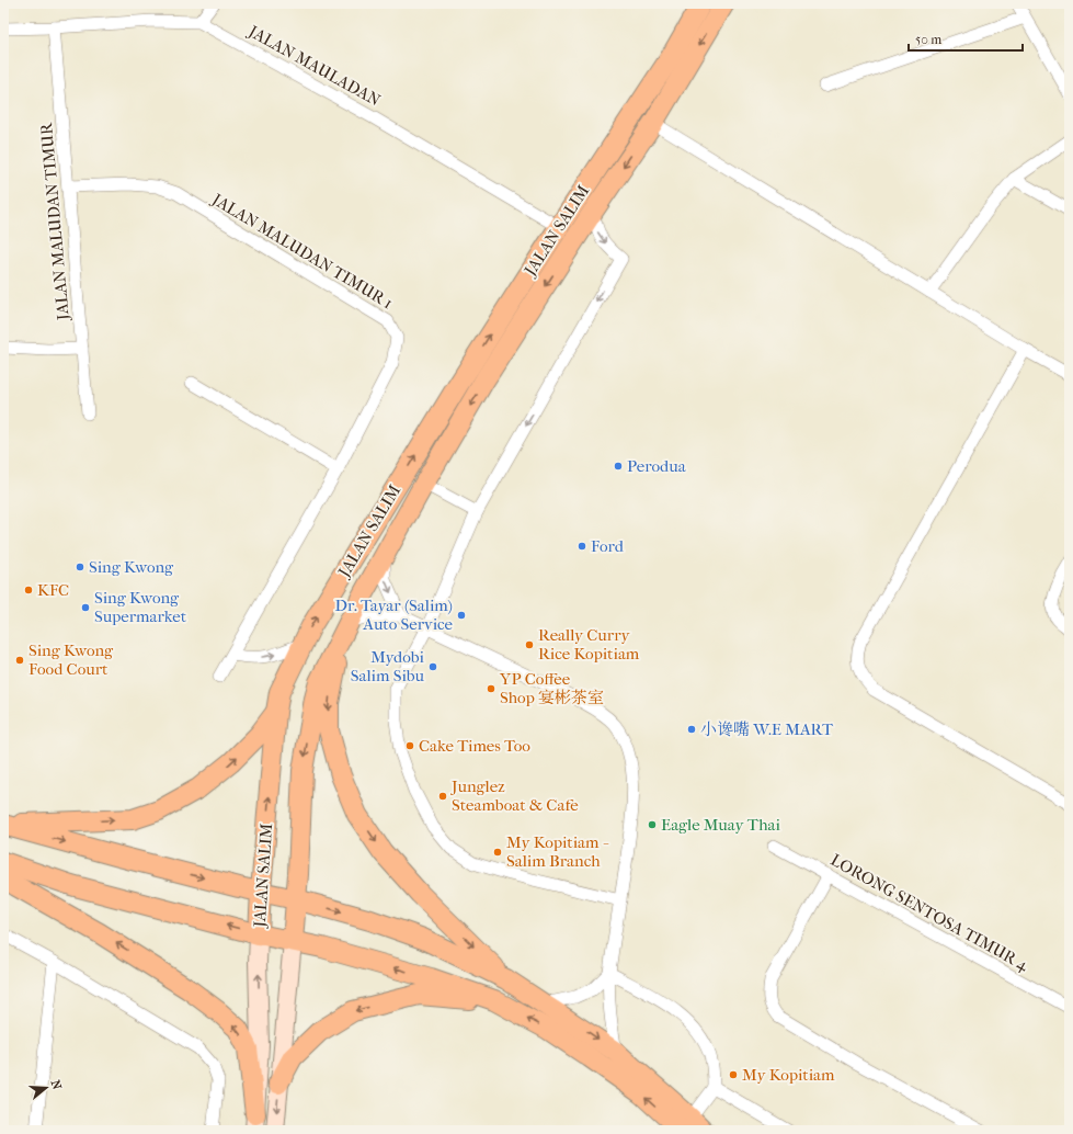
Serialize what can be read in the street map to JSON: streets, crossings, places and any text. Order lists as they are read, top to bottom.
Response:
{
  "streets": {
    "main road": ["JALAN SALIM"],
    "street": [
      "JALAN MAULADAN",
      "JALAN MALUDAN TIMUR",
      "JALAN MALUDAN TIMUR 1",
      "LORONG SENTOSA TIMUR 4"
    ]
  },
  "crossings": [
    ["JALAN MAULADAN", "JALAN MALUDAN TIMUR"],
    ["JALAN MAULADAN", "JALAN SALIM"],
    ["JALAN MALUDAN TIMUR", "JALAN MALUDAN TIMUR 1"]
  ],
  "places": [
    "Perodua",
    "Ford",
    "Sing Kwong",
    "KFC",
    "Sing Kwong Supermarket",
    "Dr. Tayar (Salim) Auto Service",
    "Really Curry Rice Kopitiam",
    "Sing Kwong Food Court",
    "Mydobi Salim Sibu",
    "YP Coffee Shop 宴彬茶室",
    "小谗嘴 W.E MART",
    "Cake Times Too",
    "Junglez Steamboat & Cafe",
    "Eagle Muay Thai",
    "My Kopitiam - Salim Branch",
    "My Kopitiam"
  ],
  "scale_bar": "50 m",
  "north": "right"
}
